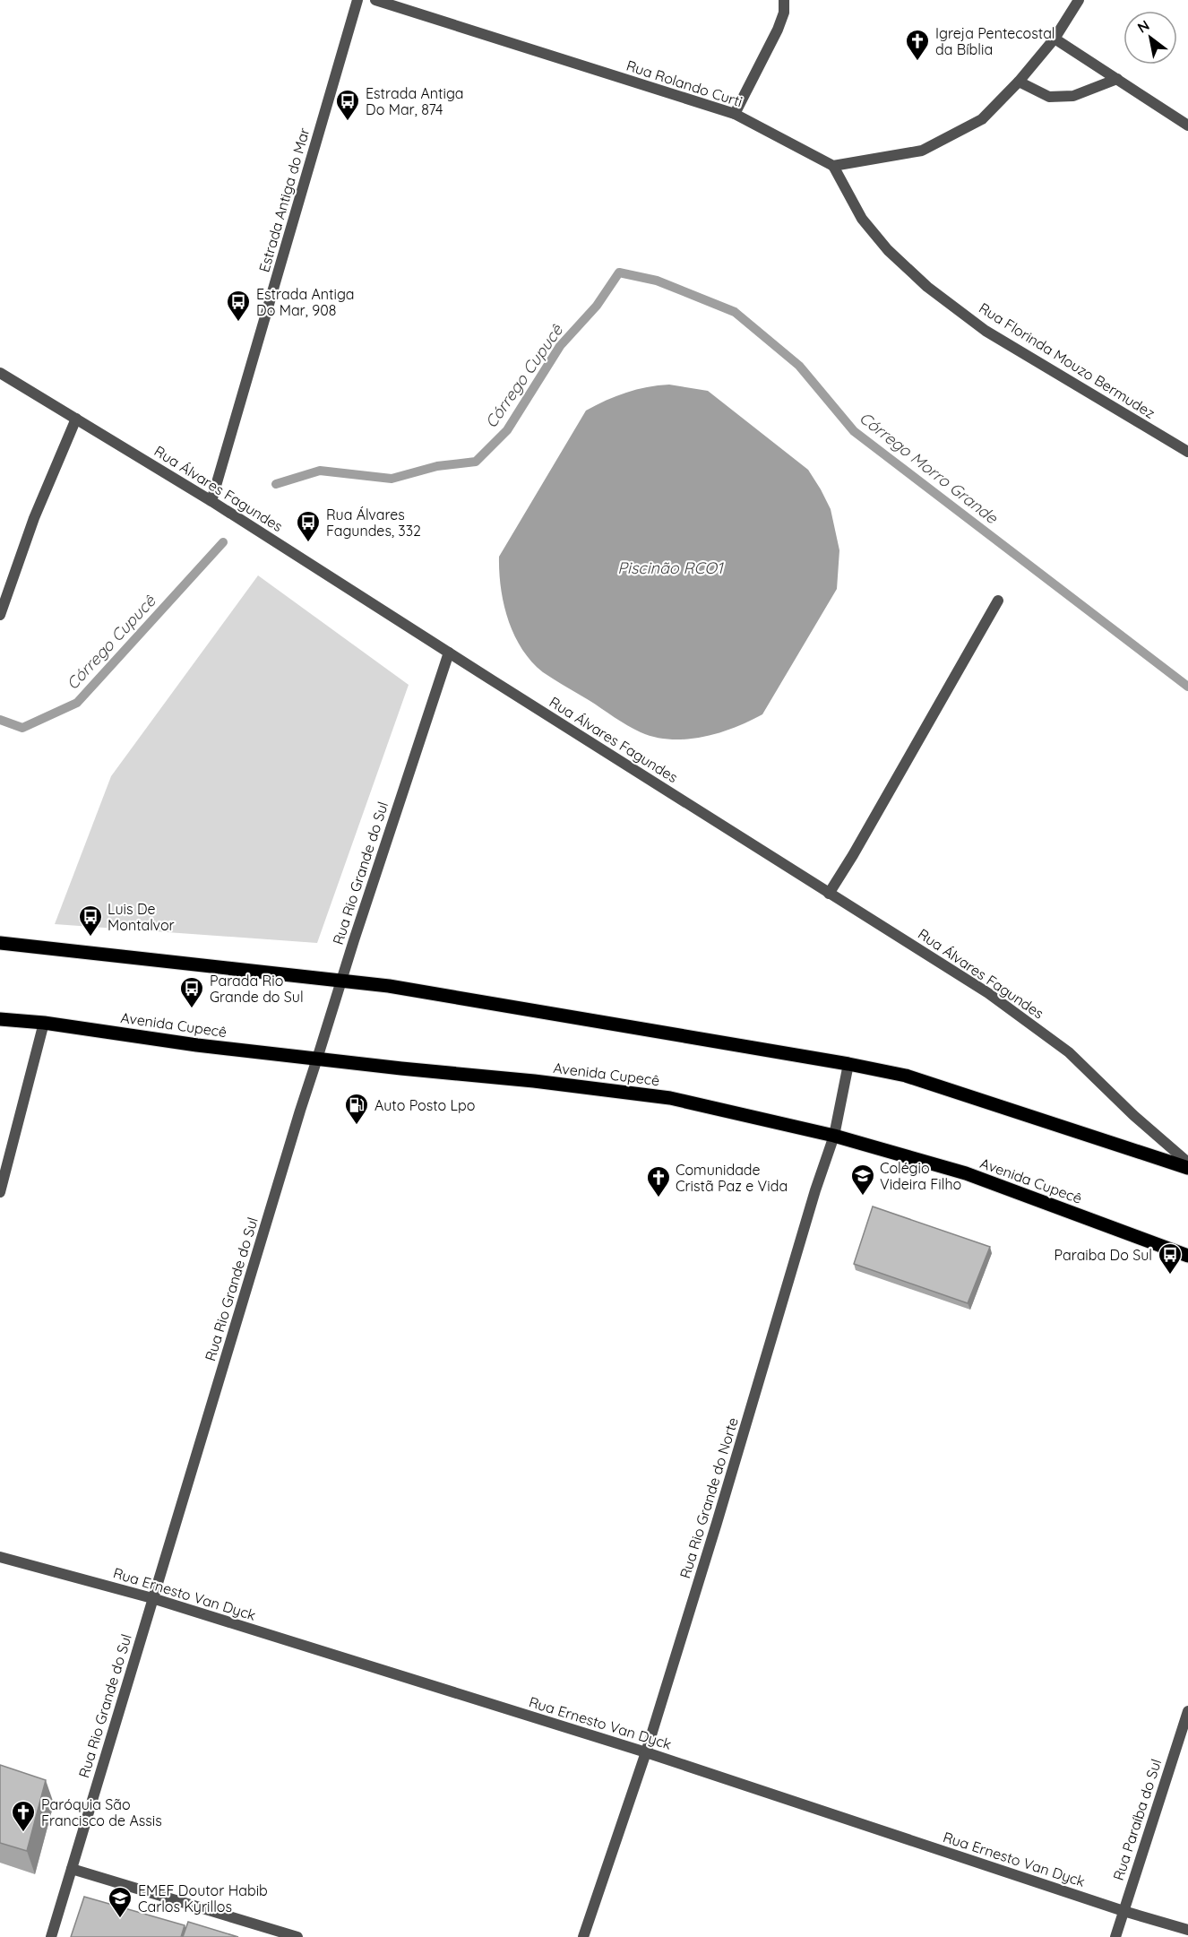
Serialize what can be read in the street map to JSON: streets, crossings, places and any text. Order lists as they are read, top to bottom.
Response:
{
  "streets": {
    "main road": ["Avenida Cupecê"],
    "street": [
      "Rua Rolando Curti",
      "Estrada Antiga do Mar",
      "Rua Florinda Mouzo Bermudez",
      "Rua Álvares Fagundes",
      "Rua Rio Grande do Sul",
      "Rua Rio Grande do Norte",
      "Rua Ernesto Van Dyck",
      "Rua Paraíba do Sul"
    ]
  },
  "crossings": [
    ["Rua Rolando Curti", "Rua Florinda Mouzo Bermudez"],
    ["Estrada Antiga do Mar", "Rua Álvares Fagundes"],
    ["Rua Álvares Fagundes", "Rua Rio Grande do Sul"],
    ["Rua Rio Grande do Sul", "Avenida Cupecê"],
    ["Rua Rio Grande do Sul", "Rua Ernesto Van Dyck"],
    ["Avenida Cupecê", "Rua Rio Grande do Norte"],
    ["Rua Rio Grande do Norte", "Rua Ernesto Van Dyck"],
    ["Rua Ernesto Van Dyck", "Rua Paraíba do Sul"]
  ],
  "water": ["Córrego Cupucê", "Córrego Morro Grande", "Piscinão RCO1"],
  "places": {
    "church": ["Igreja Pentecostal da Bíblia", "Comunidade Cristã Paz e Vida", "Paróquia São Francisco de Assis"],
    "bus stop": [
      "Estrada Antiga Do Mar, 874",
      "Estrada Antiga Do Mar, 908",
      "Rua Álvares Fagundes, 332",
      "Luis De Montalvor",
      "Parada Rio Grande do Sul",
      "Paraiba Do Sul"
    ],
    "fuel station": ["Auto Posto Lpo"],
    "school or university": ["Colégio Videira Filho", "EMEF Doutor Habib Carlos Kyrillos"]
  },
  "north": "top left"
}
